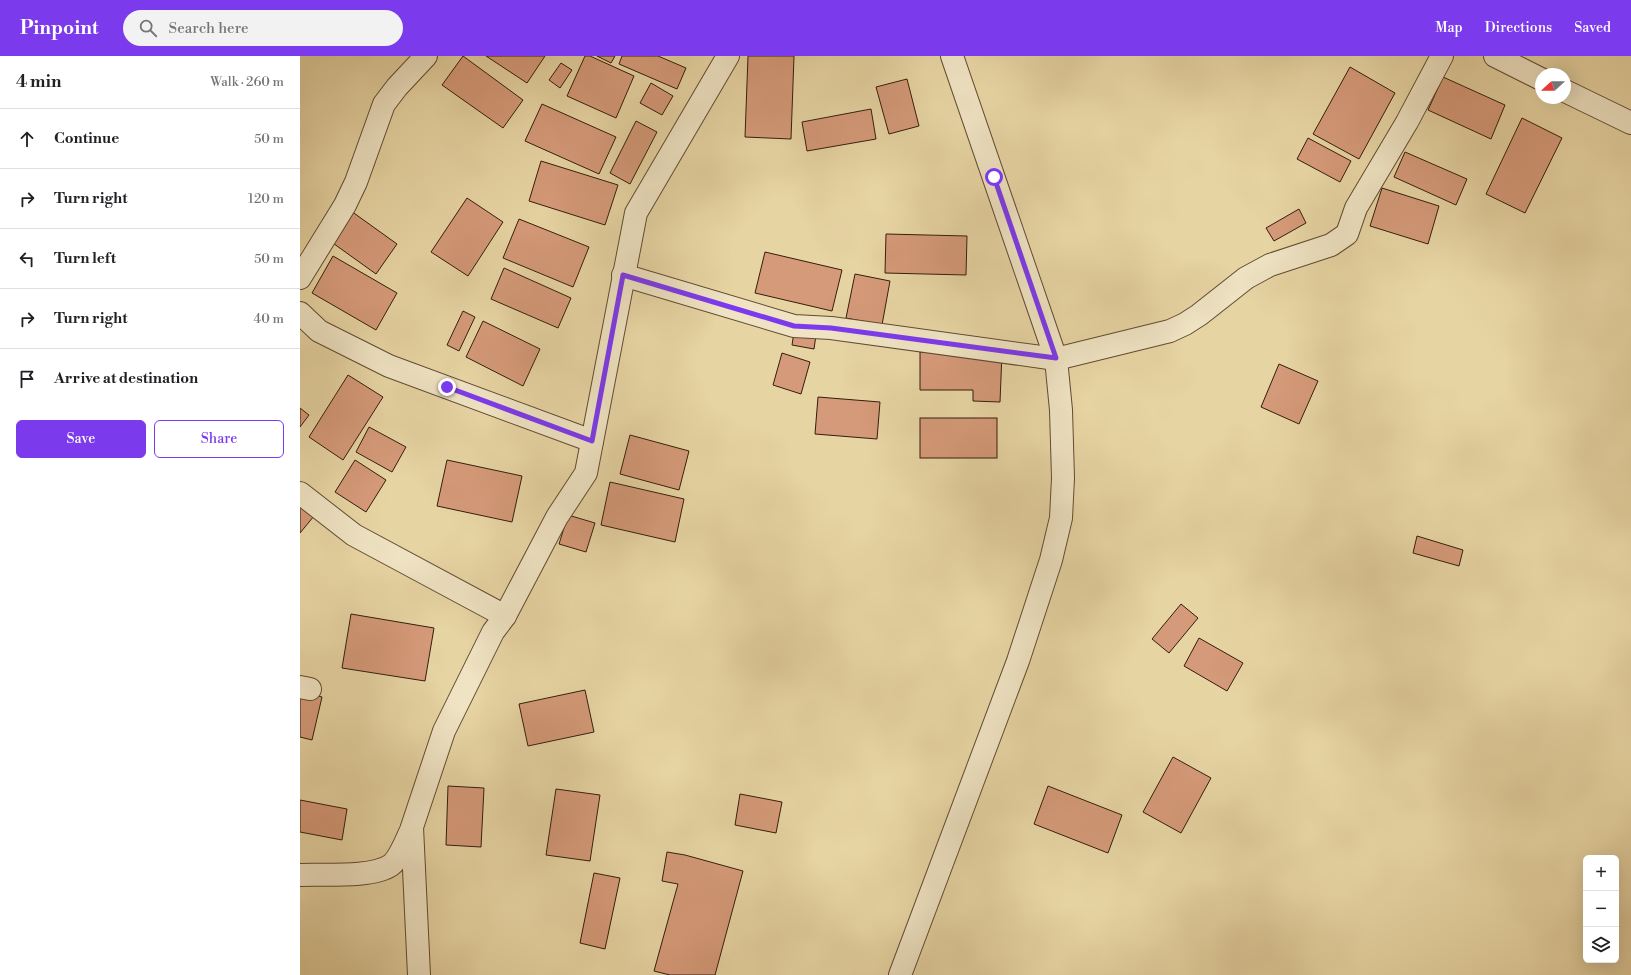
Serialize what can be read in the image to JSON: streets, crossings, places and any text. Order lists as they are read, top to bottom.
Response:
{
  "north": "left",
  "page": {
    "header": "Pinpoint",
    "search": "Search here",
    "nav": ["Map", "Directions", "Saved"],
    "heading": ["4 min", "Walk · 260 m"],
    "list": [
      ["Continue", "50 m"],
      ["Turn right", "120 m"],
      ["Turn left", "50 m"],
      ["Turn right", "40 m"],
      "Arrive at destination"
    ],
    "buttons": ["Save", "Share"],
    "map_buttons": ["+", "−"]
  }
}
